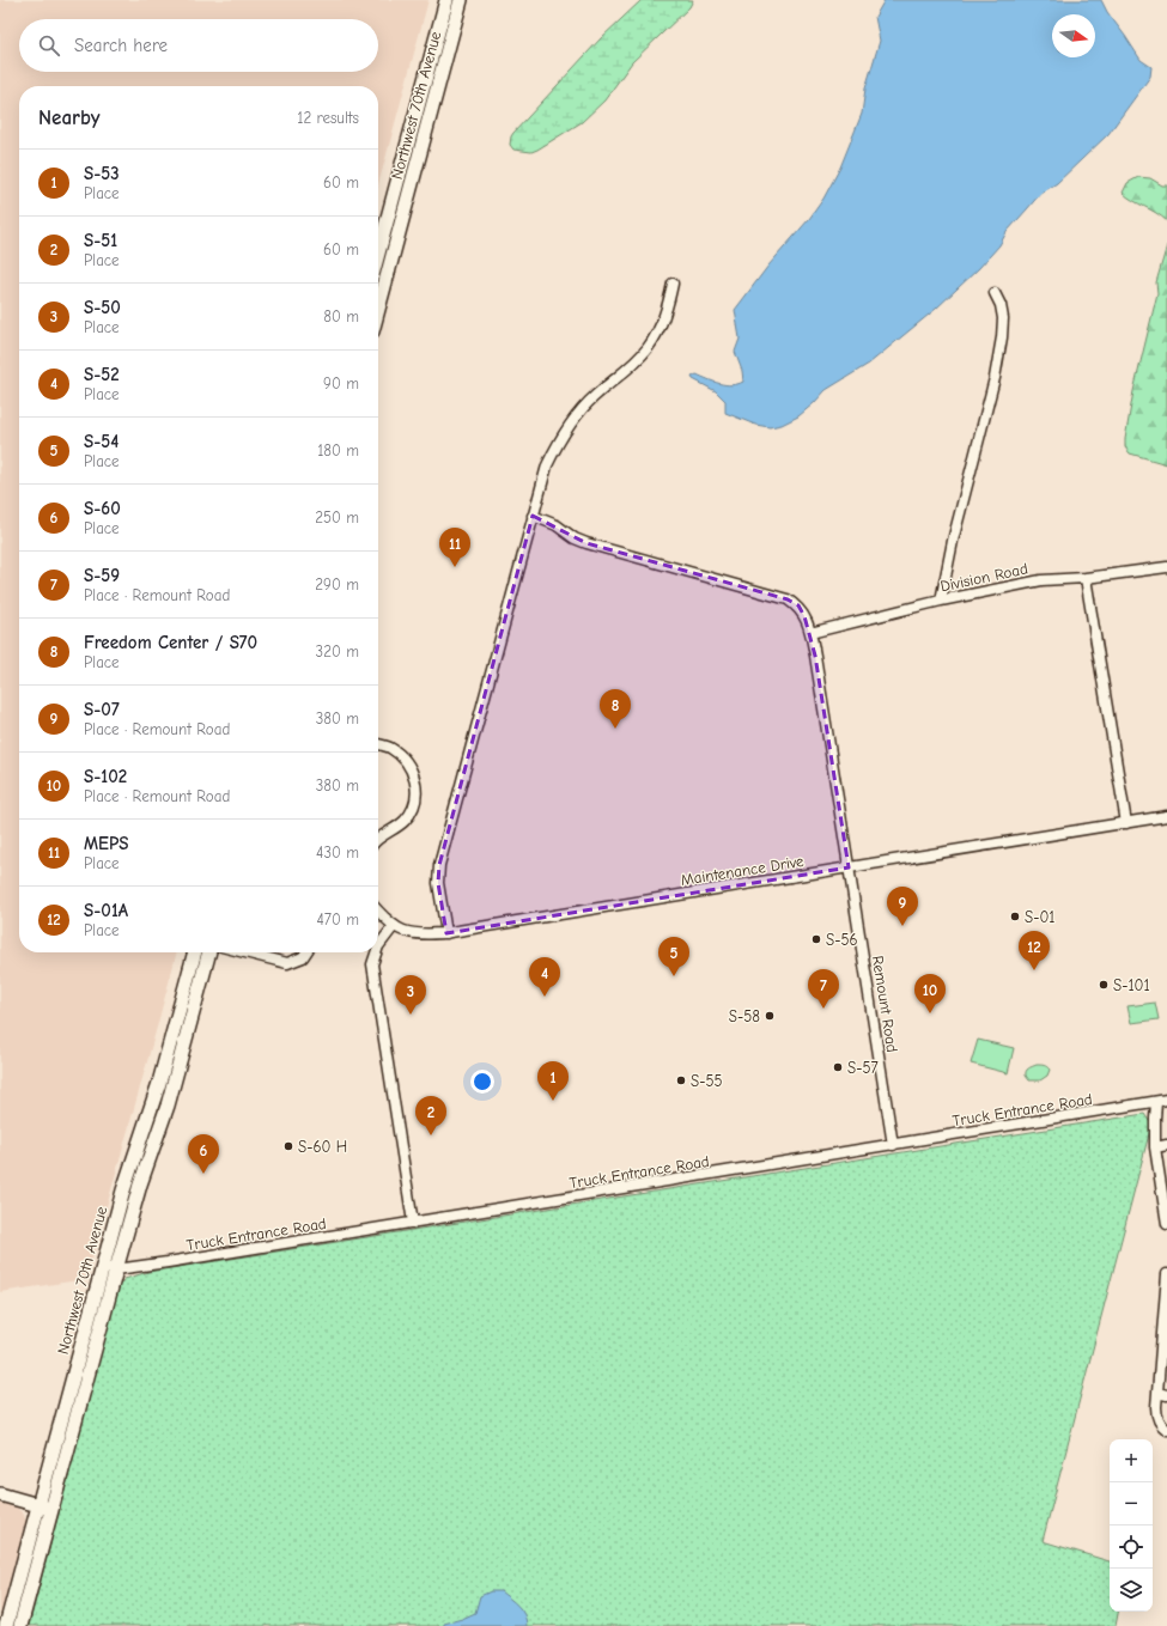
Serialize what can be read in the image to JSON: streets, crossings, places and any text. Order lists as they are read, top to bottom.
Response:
{
  "streets": {
    "main road": ["Northwest 70th Avenue"],
    "street": [
      "Division Road",
      "Maintenance Drive",
      "Remount Road",
      "Truck Entrance Road"
    ]
  },
  "crossings": [
    ["Northwest 70th Avenue", "Truck Entrance Road"],
    ["Division Road", "Remount Road"],
    ["Maintenance Drive", "Remount Road"],
    ["Remount Road", "Truck Entrance Road"]
  ],
  "places": [
    "S-01",
    "S-56",
    "S-101",
    "S-58",
    "S-57",
    "S-55",
    "S-60 H"
  ],
  "north": "right",
  "page": {
    "search": "Search here",
    "heading": ["Nearby", "12 results"],
    "list": [
      {
        "mark": "1",
        "name": "S-53",
        "note": "Place",
        "value": "60 m"
      },
      {
        "mark": "2",
        "name": "S-51",
        "note": "Place",
        "value": "60 m"
      },
      {
        "mark": "3",
        "name": "S-50",
        "note": "Place",
        "value": "80 m"
      },
      {
        "mark": "4",
        "name": "S-52",
        "note": "Place",
        "value": "90 m"
      },
      {
        "mark": "5",
        "name": "S-54",
        "note": "Place",
        "value": "180 m"
      },
      {
        "mark": "6",
        "name": "S-60",
        "note": "Place",
        "value": "250 m"
      },
      {
        "mark": "7",
        "name": "S-59",
        "note": "Place · Remount Road",
        "value": "290 m"
      },
      {
        "mark": "8",
        "name": "Freedom Center / S70",
        "note": "Place",
        "value": "320 m"
      },
      {
        "mark": "9",
        "name": "S-07",
        "note": "Place · Remount Road",
        "value": "380 m"
      },
      {
        "mark": "10",
        "name": "S-102",
        "note": "Place · Remount Road",
        "value": "380 m"
      },
      {
        "mark": "11",
        "name": "MEPS",
        "note": "Place",
        "value": "430 m"
      },
      {
        "mark": "12",
        "name": "S-01A",
        "note": "Place",
        "value": "470 m"
      }
    ],
    "pins": [
      "11",
      "8",
      "9",
      "12",
      "5",
      "4",
      "7",
      "10",
      "3",
      "1",
      "2",
      "6"
    ],
    "map_buttons": ["+", "−"]
  }
}
